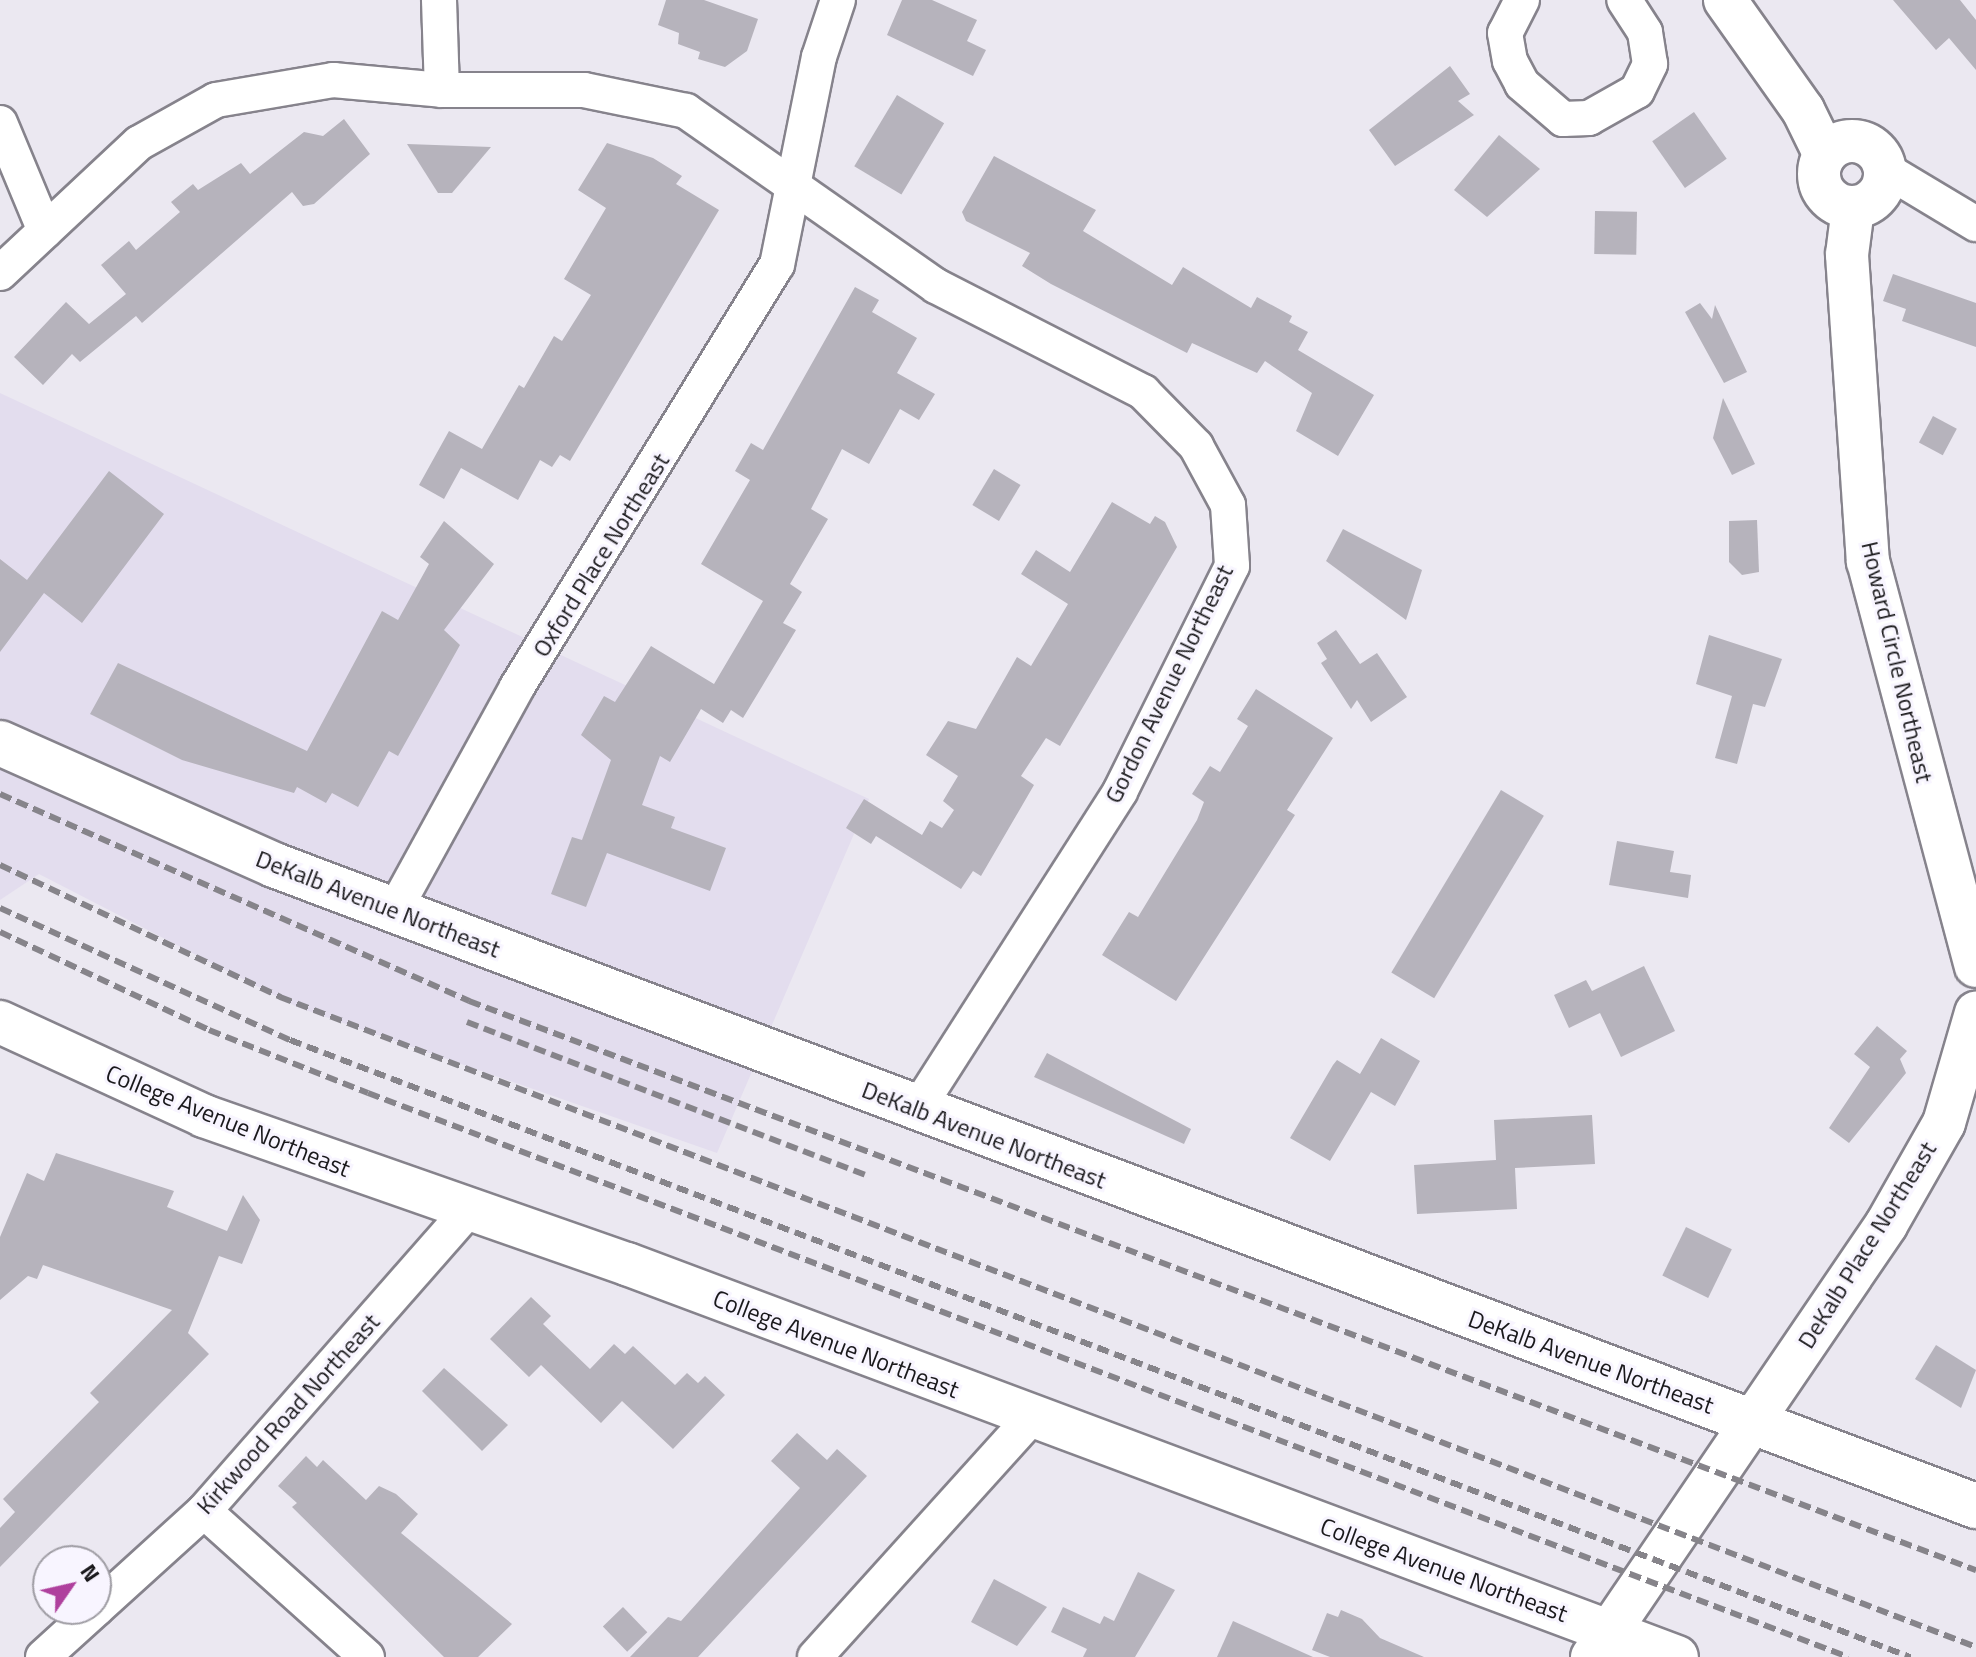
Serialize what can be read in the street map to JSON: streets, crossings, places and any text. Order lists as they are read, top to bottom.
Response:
{
  "streets": {
    "main road": ["DeKalb Avenue Northeast"],
    "street": [
      "Oxford Place Northeast",
      "Howard Circle Northeast",
      "Gordon Avenue Northeast",
      "College Avenue Northeast",
      "DeKalb Place Northeast",
      "Kirkwood Road Northeast"
    ]
  },
  "crossings": [
    ["Oxford Place Northeast", "Gordon Avenue Northeast"],
    ["Oxford Place Northeast", "DeKalb Avenue Northeast"],
    ["Gordon Avenue Northeast", "DeKalb Avenue Northeast"],
    ["DeKalb Avenue Northeast", "DeKalb Place Northeast"],
    ["College Avenue Northeast", "DeKalb Place Northeast"],
    ["College Avenue Northeast", "Kirkwood Road Northeast"]
  ],
  "north": "top right"
}
